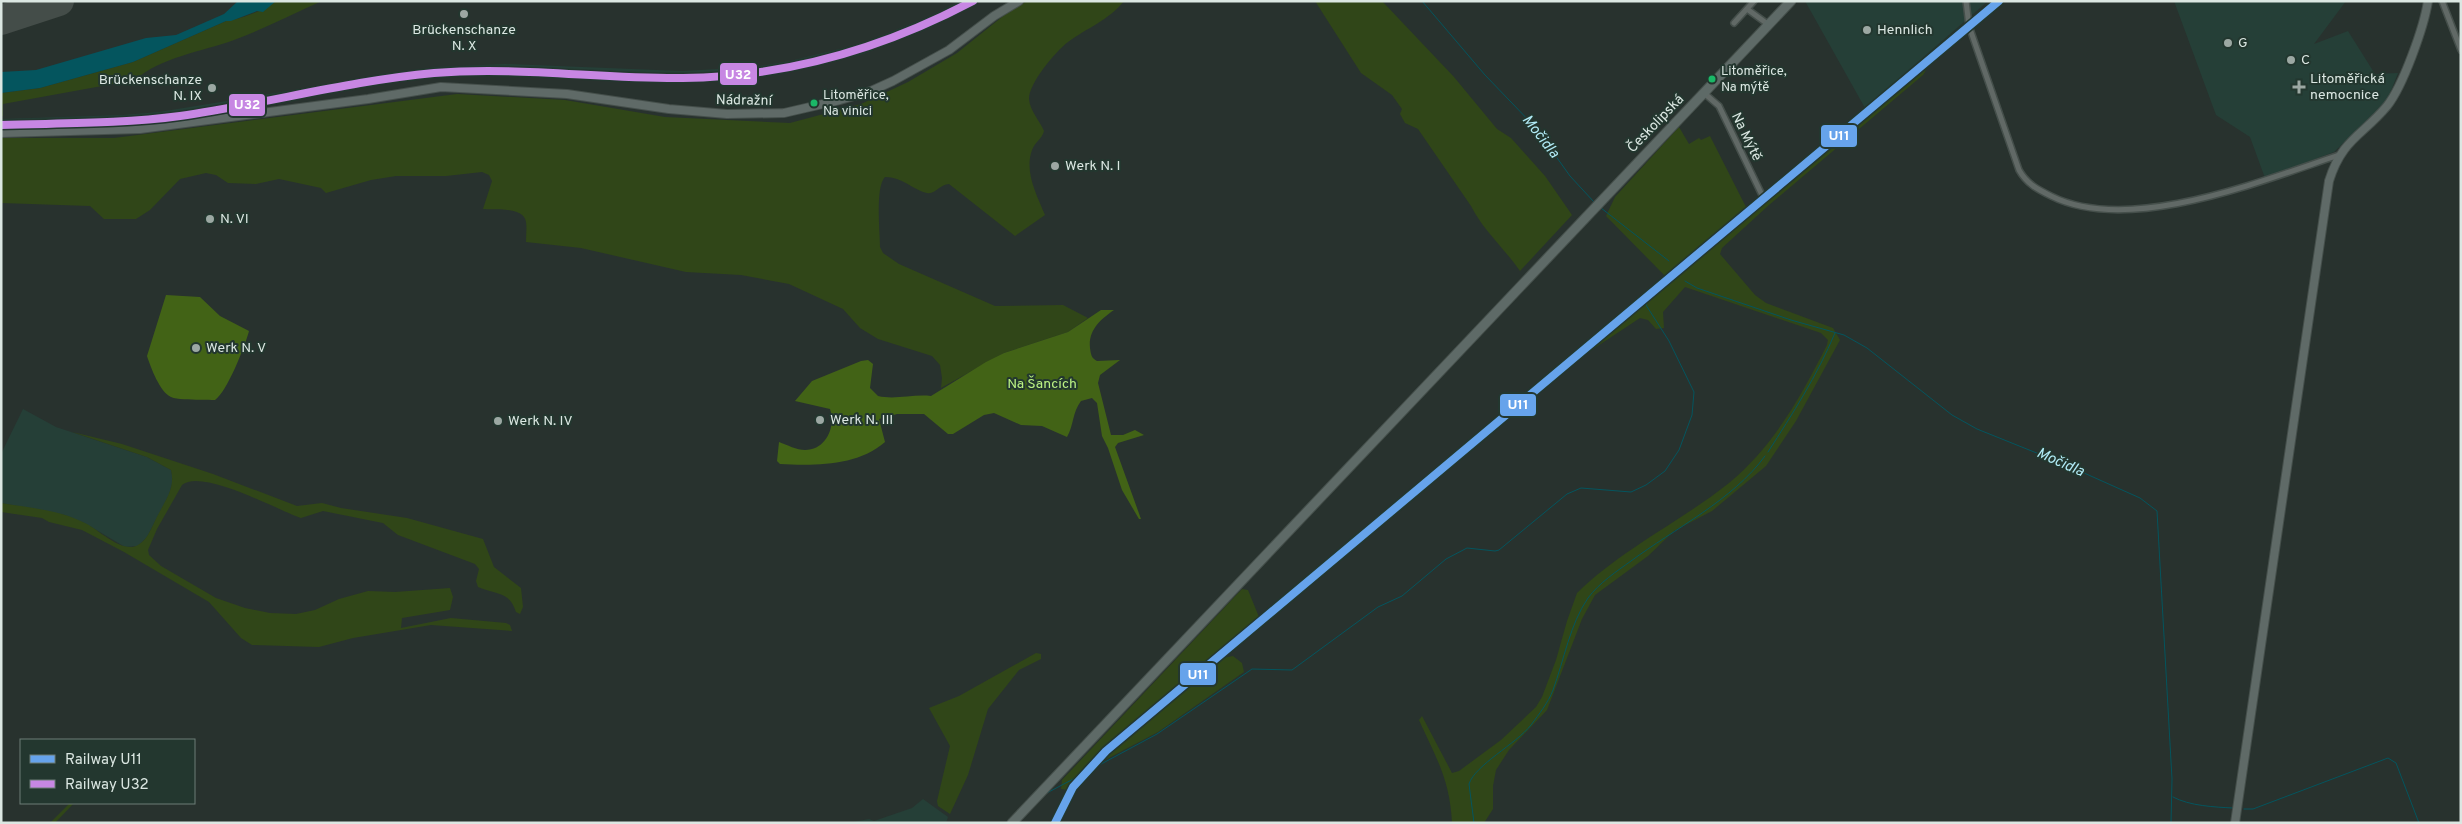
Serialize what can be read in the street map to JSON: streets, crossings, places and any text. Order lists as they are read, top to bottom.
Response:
{
  "streets": {
    "main road": ["Nádražní", "Českolipská"],
    "street": ["Na Mýtě"]
  },
  "crossings": [
    ["Českolipská", "Na Mýtě"]
  ],
  "water": ["Močidla"],
  "parks": ["Na Šancích"],
  "places": {
    "other": [
      "Brückenschanze N. X",
      "Hennlich",
      "G",
      "C",
      "Litoměřice, Na mýtě",
      "Brückenschanze N. IX",
      "Litoměřice, Na vinici",
      "Werk N. I",
      "N. VI",
      "Werk N. V",
      "Werk N. III",
      "Werk N. IV"
    ],
    "health": ["Litoměřická nemocnice"]
  },
  "lines": ["rail line U11", "rail line U32"],
  "legend": ["Railway U11", "Railway U32"]
}
